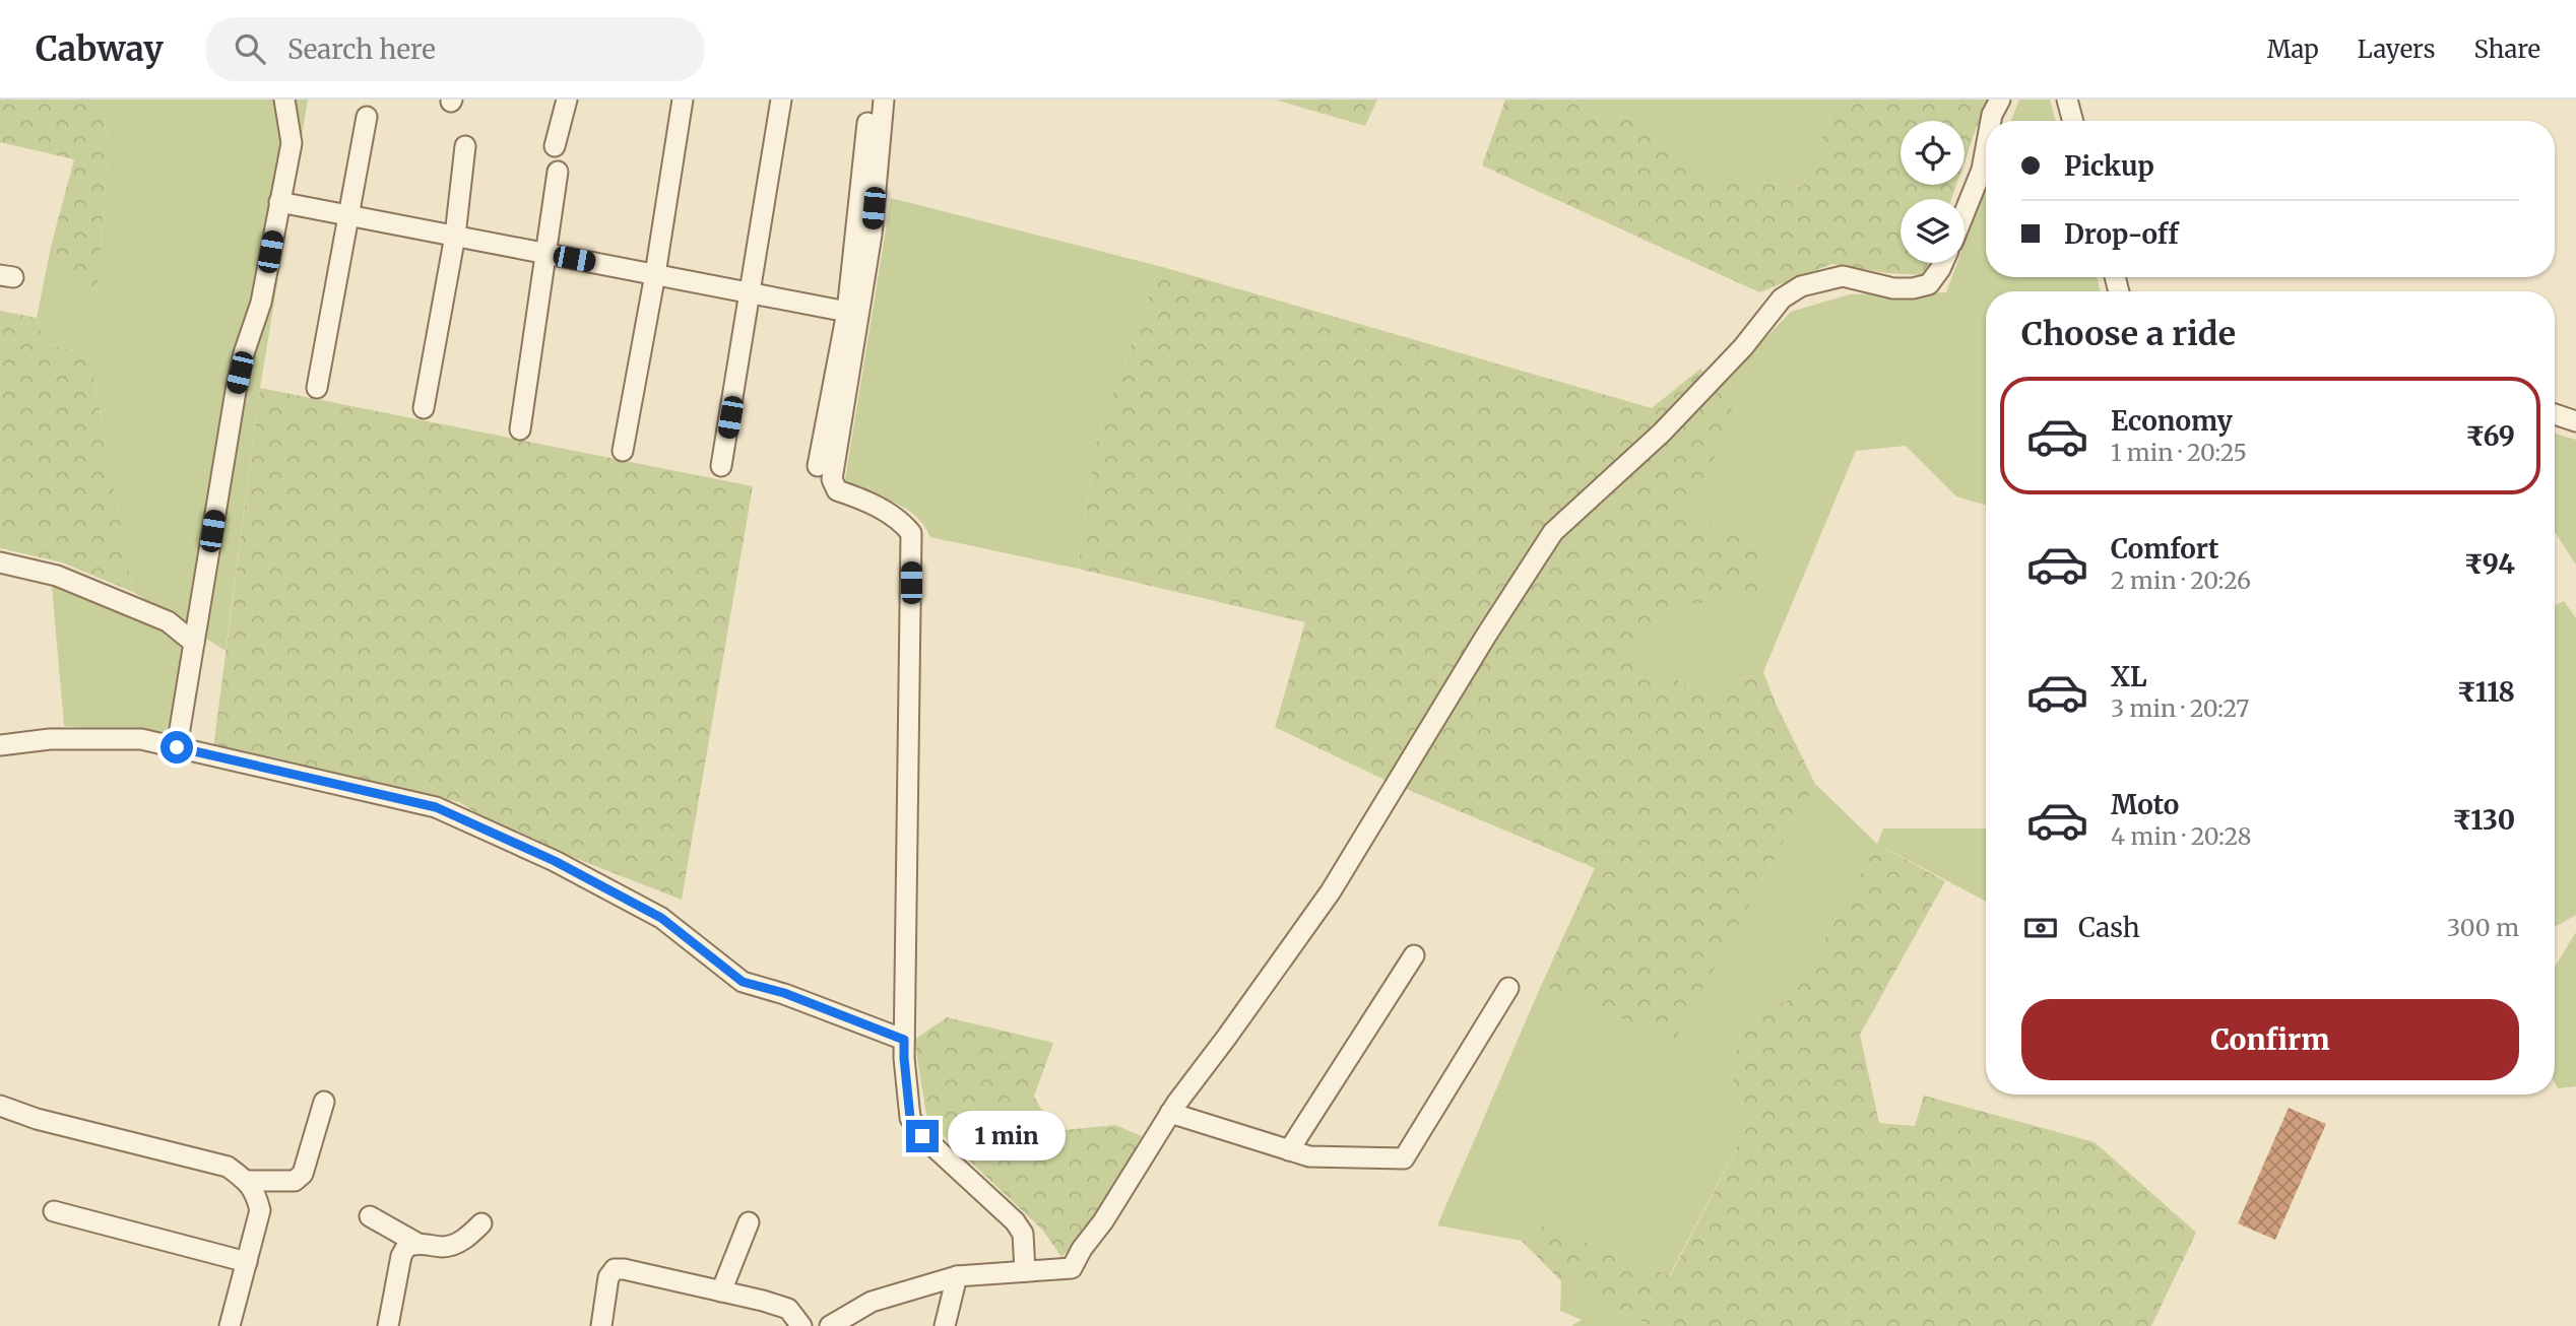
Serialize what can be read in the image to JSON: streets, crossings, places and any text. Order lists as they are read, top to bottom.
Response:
{
  "page": {
    "header": "Cabway",
    "search": "Search here",
    "nav": ["Map", "Layers", "Share"],
    "banner": ["Pickup", "Drop-off"],
    "heading": "Choose a ride",
    "list": [
      {
        "name": "Economy",
        "note": "1 min · 20:25",
        "value": "₹69"
      },
      {
        "name": "Comfort",
        "note": "2 min · 20:26",
        "value": "₹94"
      },
      {
        "name": "XL",
        "note": "3 min · 20:27",
        "value": "₹118"
      },
      {
        "name": "Moto",
        "note": "4 min · 20:28",
        "value": "₹130"
      }
    ],
    "pay": ["Cash", "300 m"],
    "buttons": "Confirm",
    "bubble": "1 min"
  }
}
